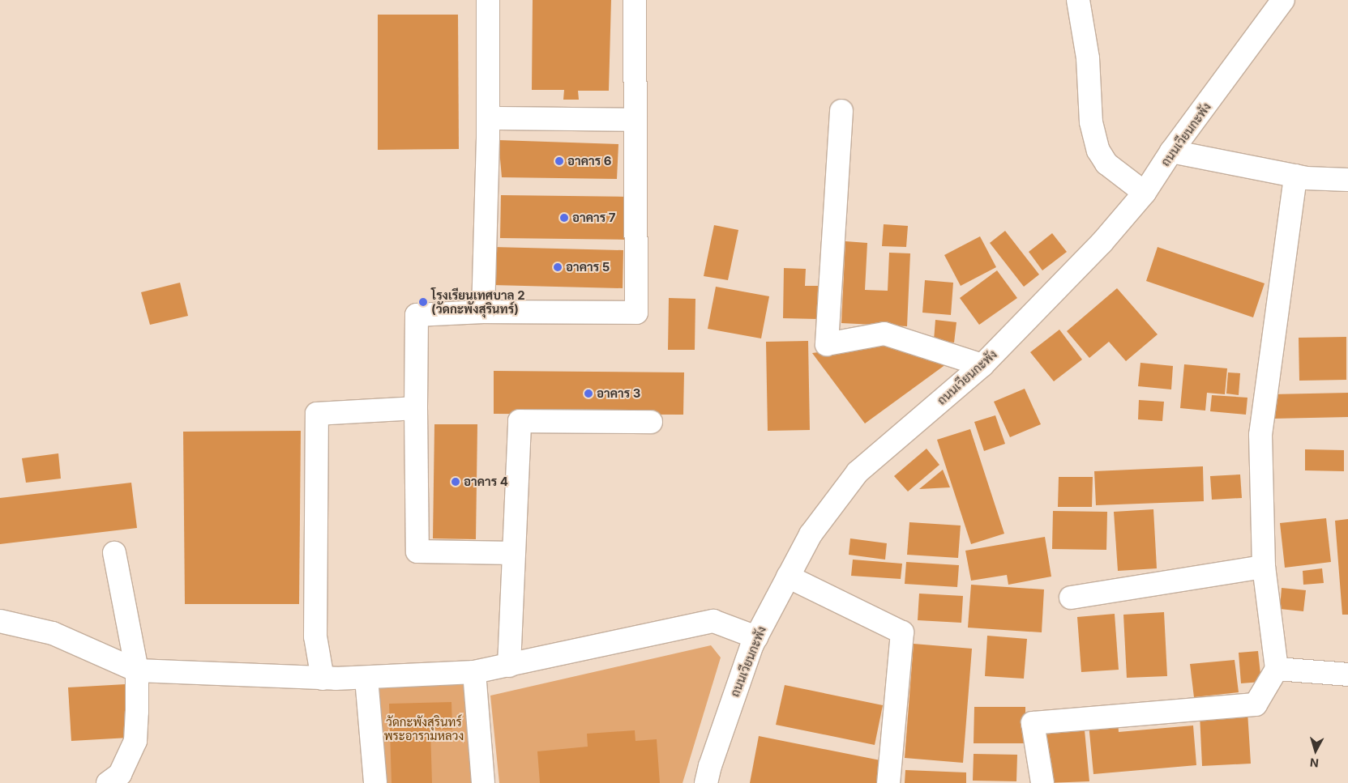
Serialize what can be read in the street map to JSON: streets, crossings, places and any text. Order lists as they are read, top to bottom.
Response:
{
  "streets": {
    "street": ["ถนนเวียนกะพัง"]
  },
  "parks": ["วัดกะพังสุรินทร์ พระอารามหลวง"],
  "places": [
    "อาคาร 6",
    "อาคาร 7",
    "อาคาร 5",
    "โรงเรียนเทศบาล 2 (วัดกะพังสุรินทร์)",
    "อาคาร 3",
    "อาคาร 4"
  ],
  "north": "bottom"
}
